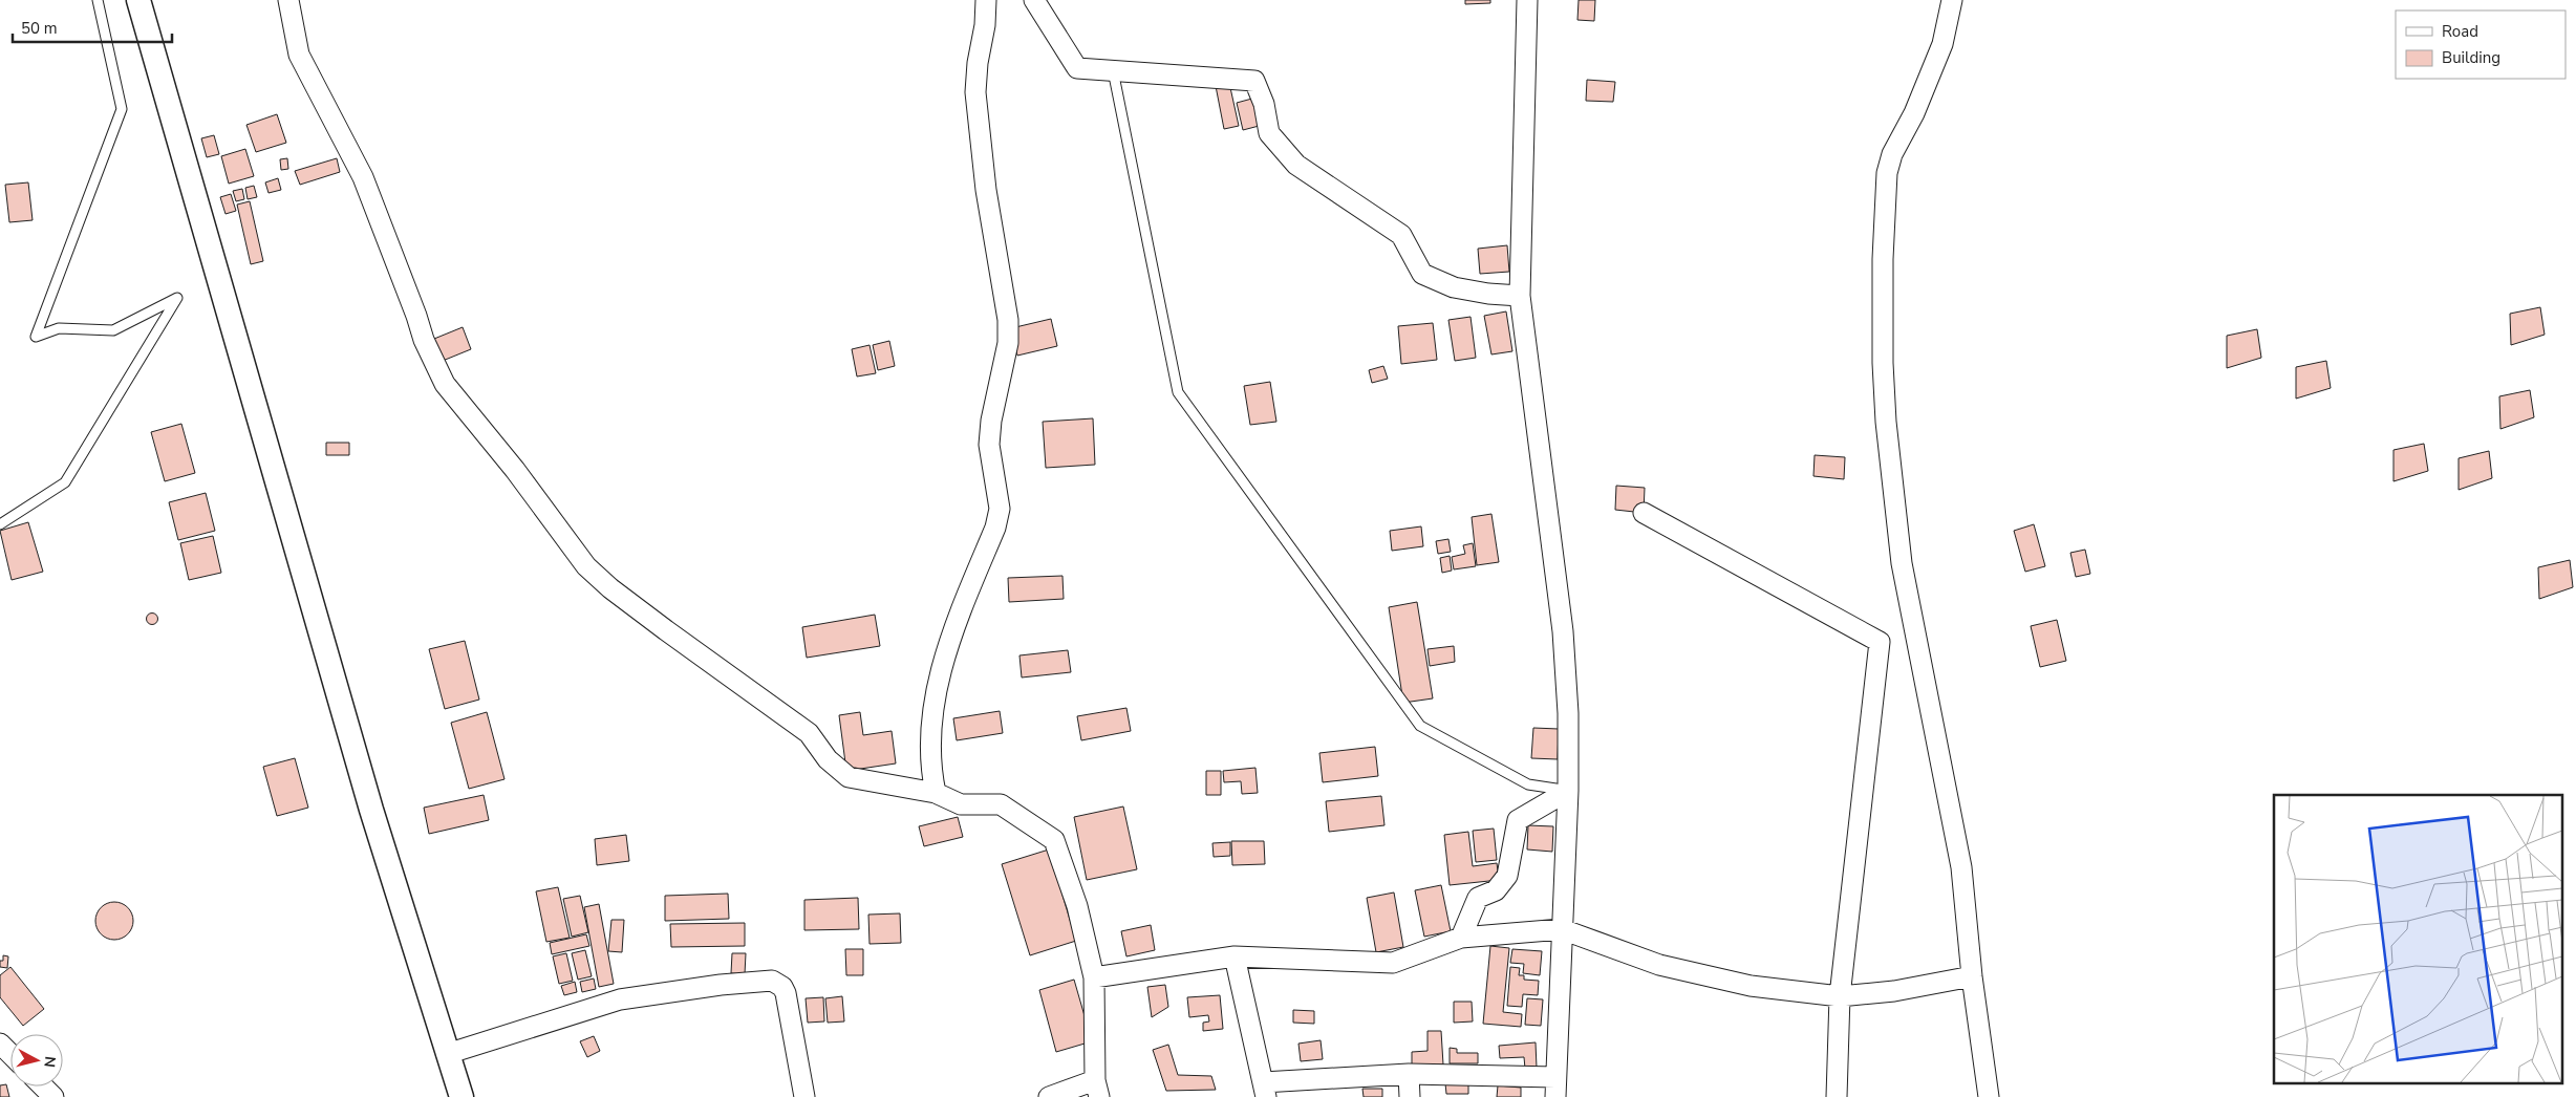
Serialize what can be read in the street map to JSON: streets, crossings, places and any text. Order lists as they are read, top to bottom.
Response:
{
  "legend": ["Road", "Building"],
  "scale_bar": "50 m",
  "north": "right"
}
